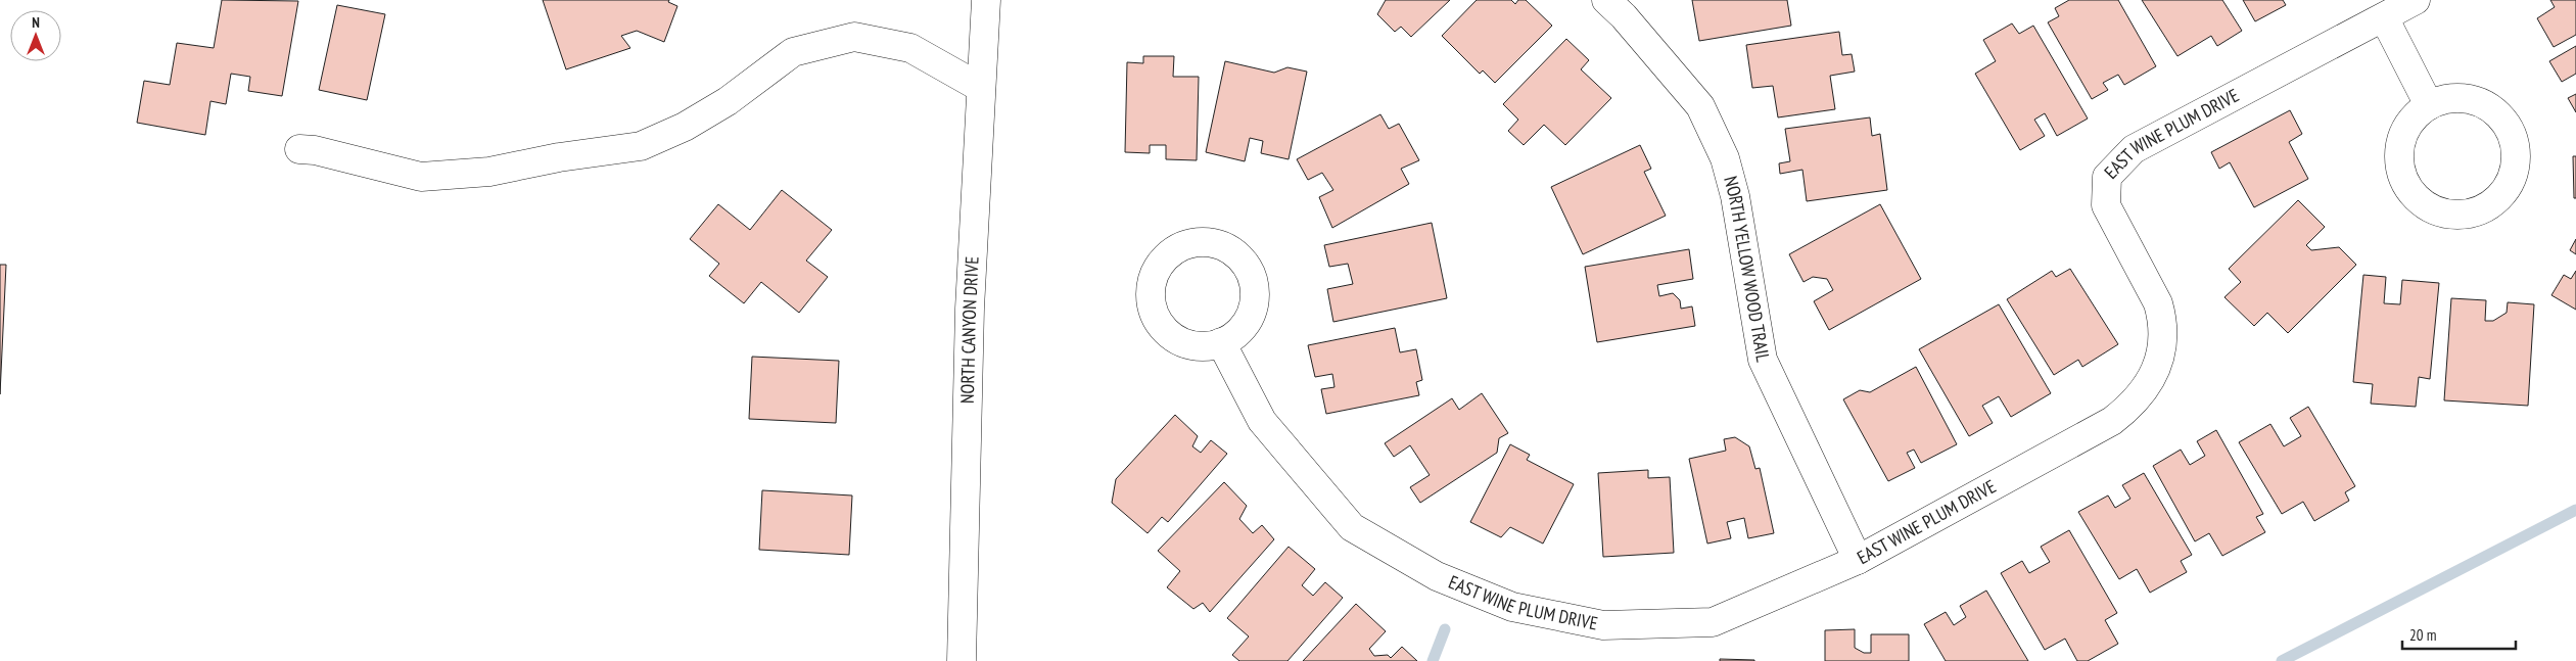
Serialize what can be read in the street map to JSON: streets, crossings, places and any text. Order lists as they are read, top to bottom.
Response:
{
  "streets": {
    "street": ["EAST WINE PLUM DRIVE", "NORTH YELLOW WOOD TRAIL", "NORTH CANYON DRIVE"]
  },
  "crossings": [
    ["EAST WINE PLUM DRIVE", "NORTH YELLOW WOOD TRAIL"]
  ],
  "scale_bar": "20 m",
  "north": "top"
}
